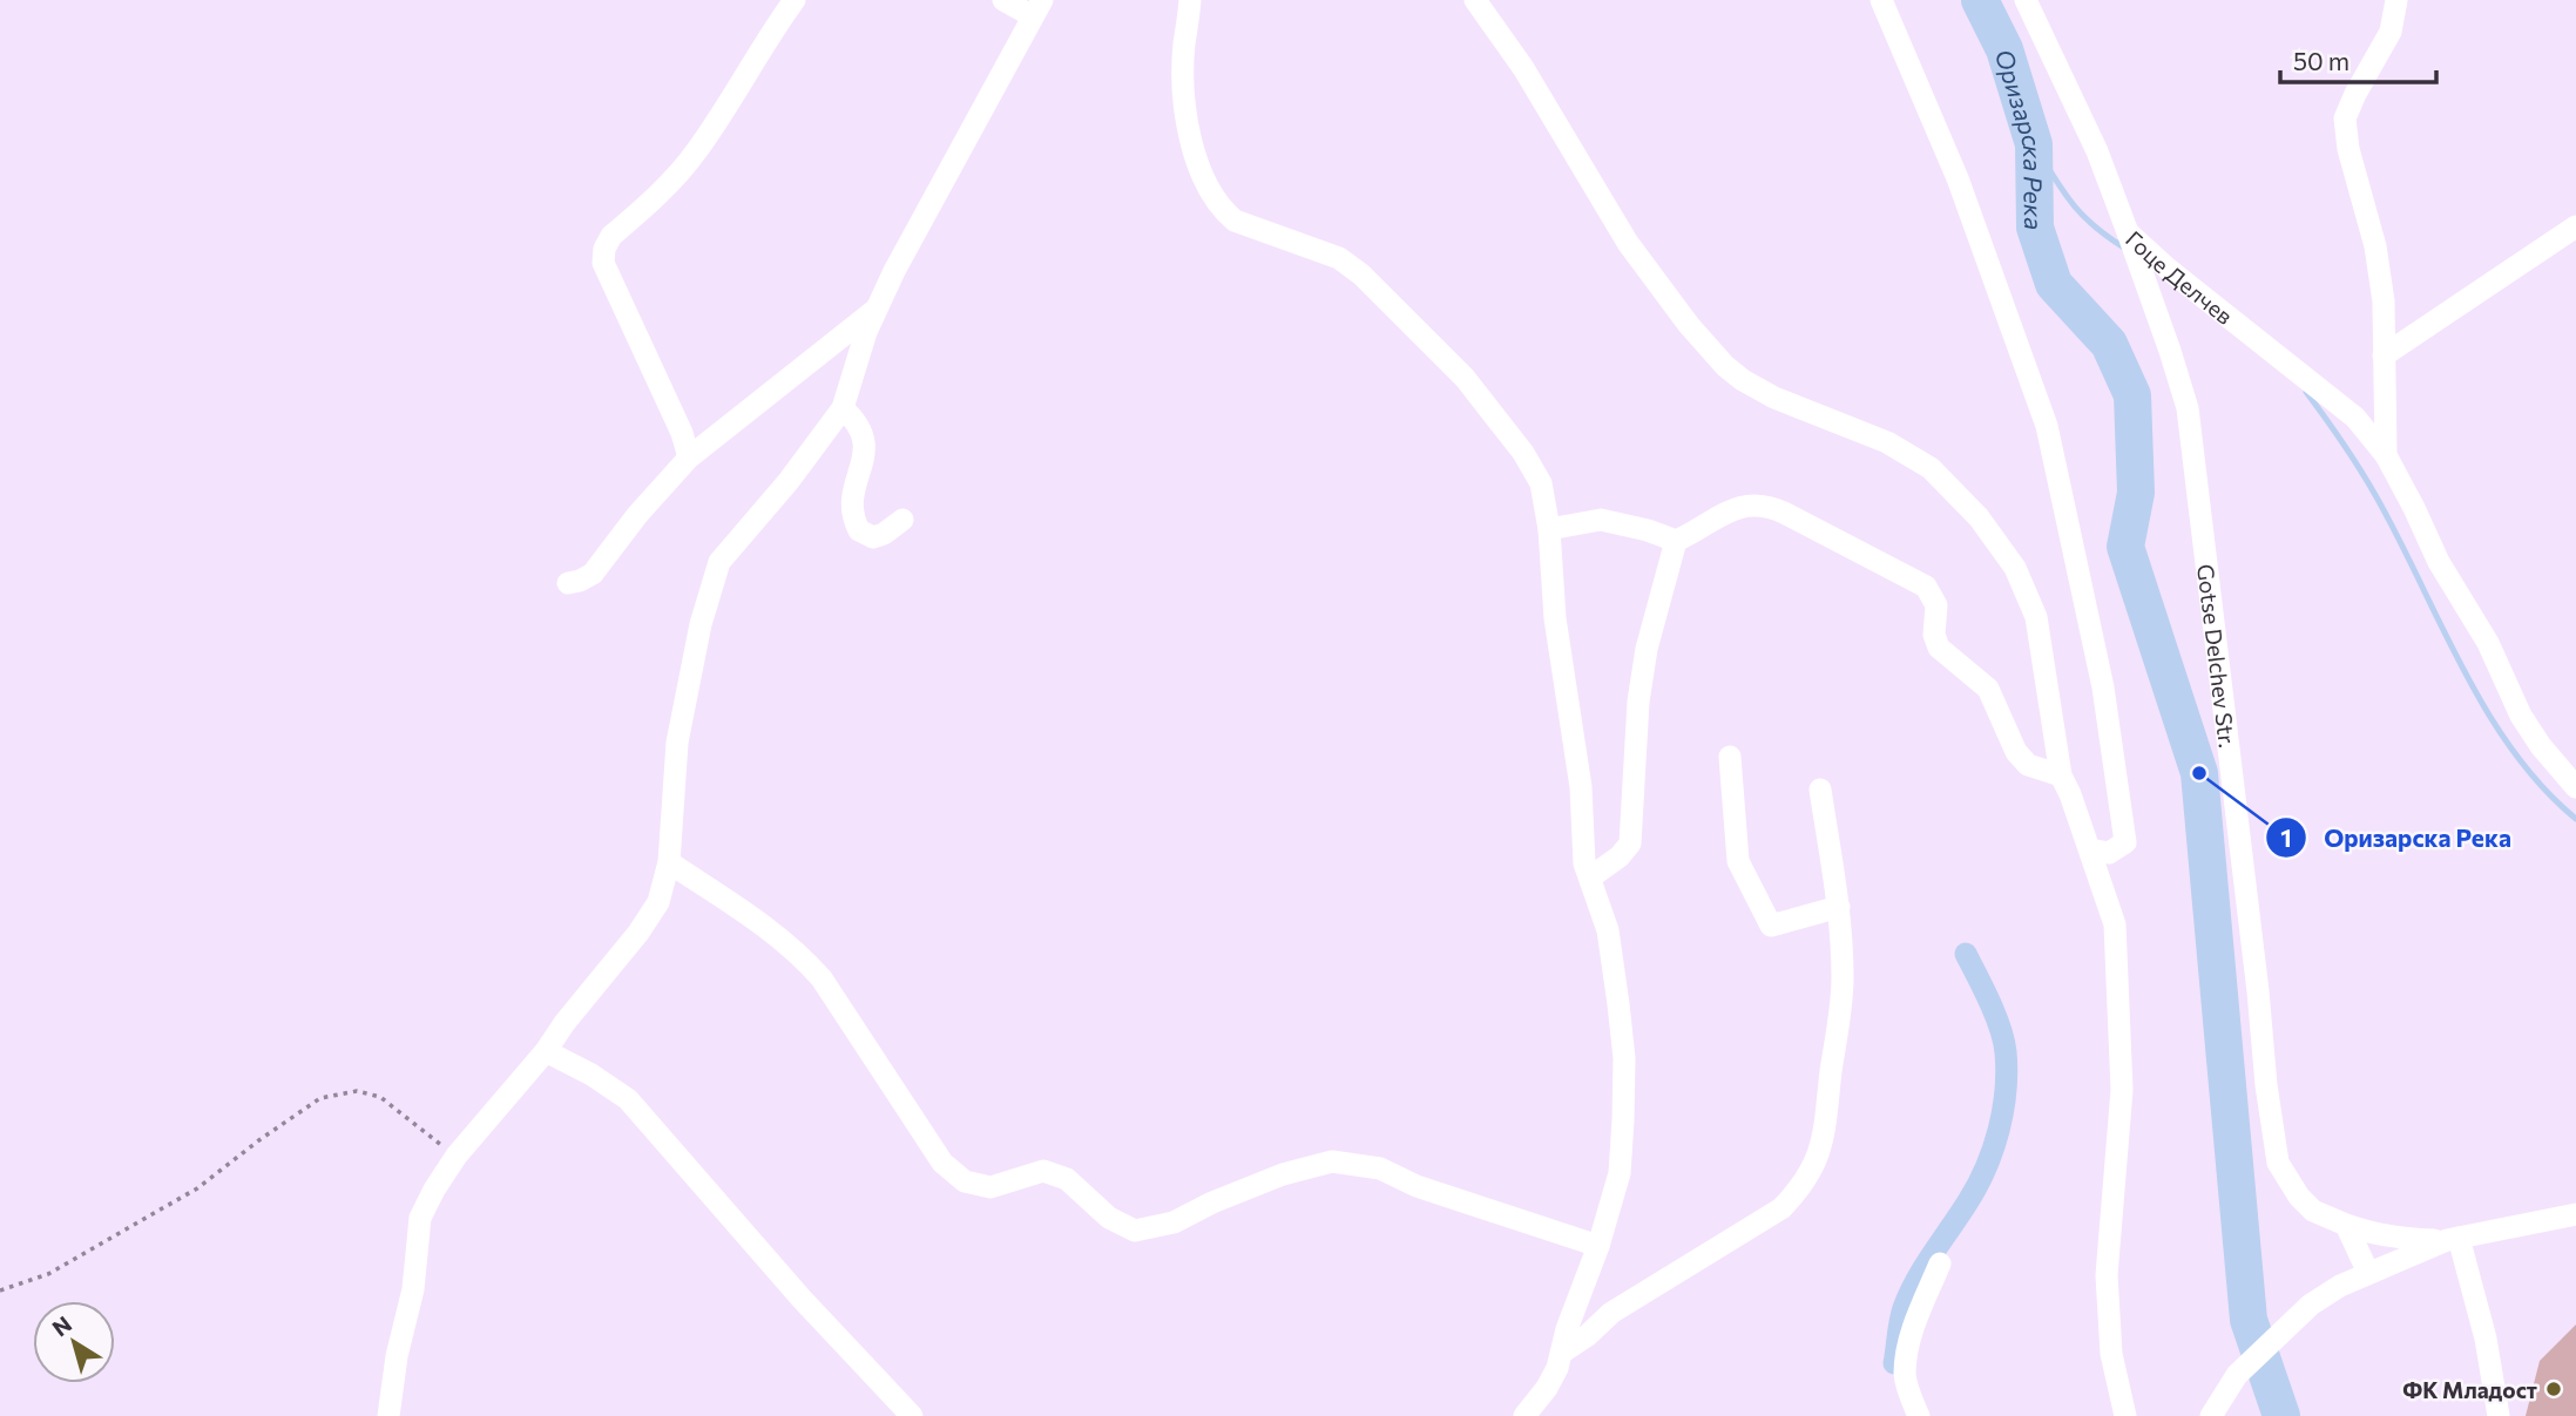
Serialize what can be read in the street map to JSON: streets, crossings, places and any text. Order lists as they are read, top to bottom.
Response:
{
  "streets": {
    "street": ["Гоце Делчев", "Gotse Delchev Str."]
  },
  "crossings": [
    ["Гоце Делчев", "Gotse Delchev Str."]
  ],
  "water": ["Оризарска Река"],
  "places": ["Оризарска Река", "ФК Младост"],
  "scale_bar": "50 m",
  "north": "top left"
}
